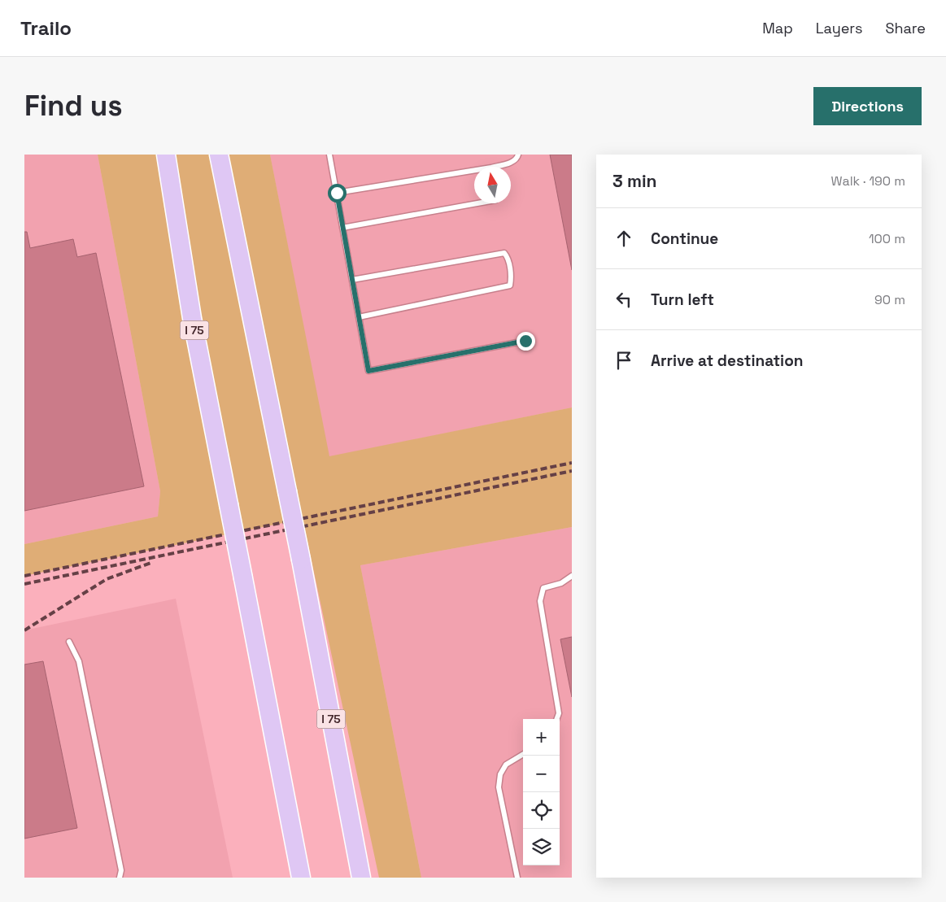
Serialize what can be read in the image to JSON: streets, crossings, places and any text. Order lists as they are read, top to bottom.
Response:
{
  "streets": {
    "highway": ["I 75"]
  },
  "north": "top",
  "page": {
    "header": "Trailo",
    "nav": ["Map", "Layers", "Share"],
    "buttons": "Directions",
    "title": "Find us",
    "heading": ["3 min", "Walk · 190 m"],
    "list": [
      ["Continue", "100 m"],
      ["Turn left", "90 m"],
      "Arrive at destination"
    ],
    "map_buttons": ["+", "−"]
  }
}
